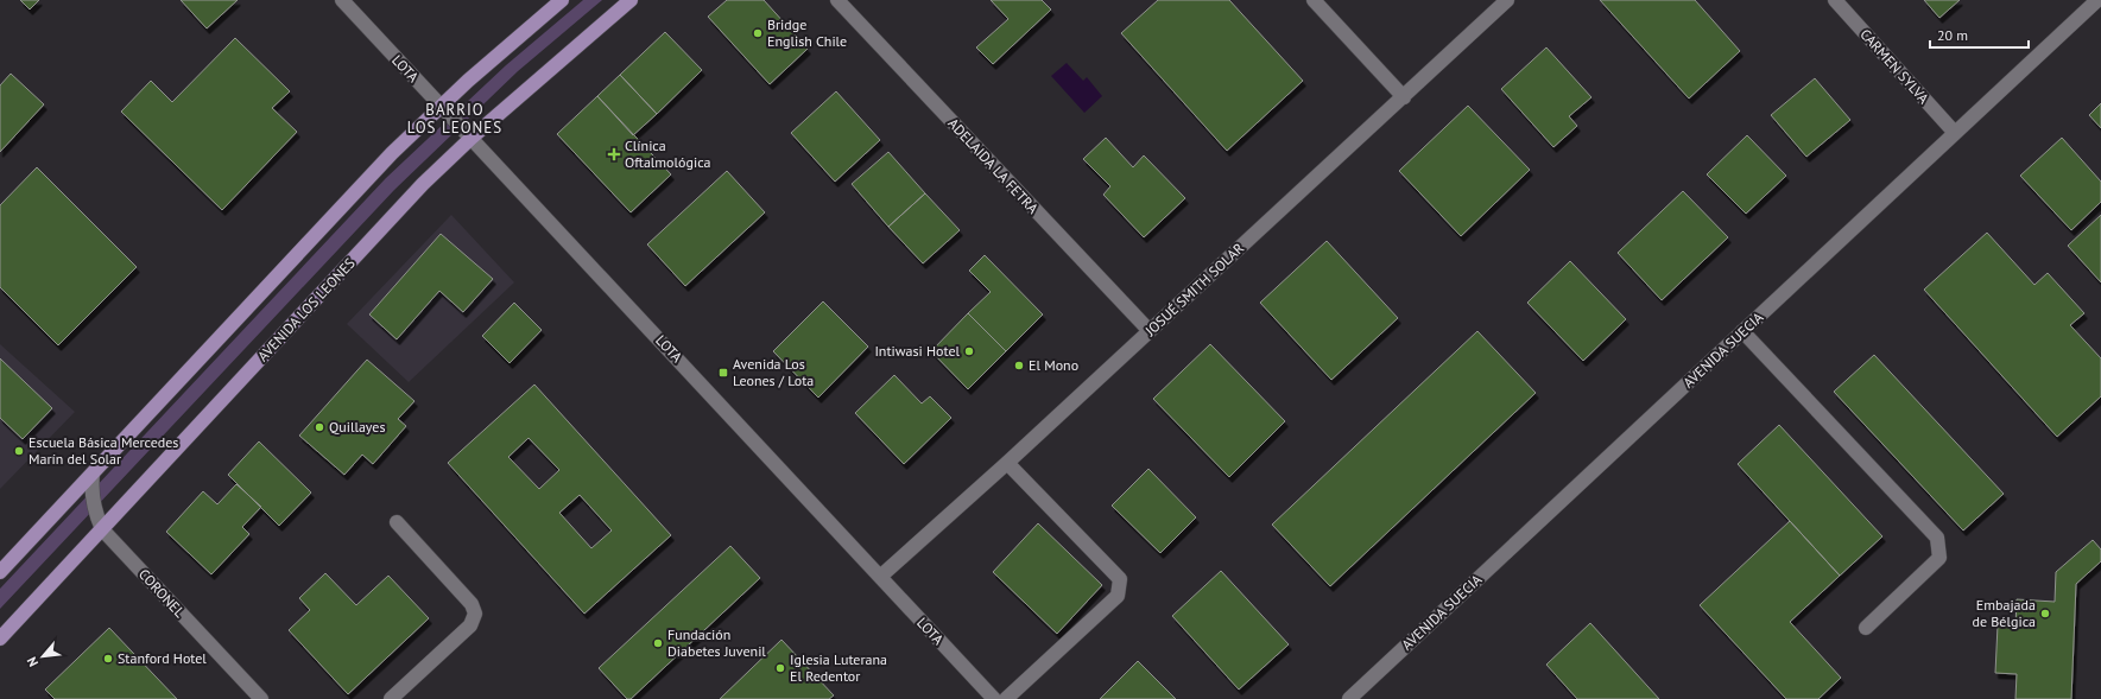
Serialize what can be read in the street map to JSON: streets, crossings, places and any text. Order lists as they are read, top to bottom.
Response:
{
  "streets": {
    "main road": ["AVENIDA LOS LEONES"],
    "street": [
      "CARMEN SYLVA",
      "LOTA",
      "ADELAIDA LA FETRA",
      "JOSUÉ SMITH SOLAR",
      "AVENIDA SUECIA",
      "CORONEL"
    ]
  },
  "crossings": [
    ["CARMEN SYLVA", "AVENIDA SUECIA"],
    ["LOTA", "JOSUÉ SMITH SOLAR"],
    ["LOTA", "AVENIDA LOS LEONES"],
    ["ADELAIDA LA FETRA", "JOSUÉ SMITH SOLAR"],
    ["AVENIDA LOS LEONES", "CORONEL"]
  ],
  "districts": ["BARRIO LOS LEONES"],
  "places": {
    "other": [
      "Bridge English Chile",
      "Intiwasi Hotel",
      "El Mono",
      "Quillayes",
      "Escuela Básica Mercedes Marín del Solar",
      "Embajada de Bélgica",
      "Fundación Diabetes Juvenil",
      "Stanford Hotel",
      "Iglesia Luterana El Redentor"
    ],
    "health": ["Clínica Oftalmológica"],
    "transit": ["Avenida Los Leones / Lota"]
  },
  "scale_bar": "20 m",
  "north": "bottom left"
}
